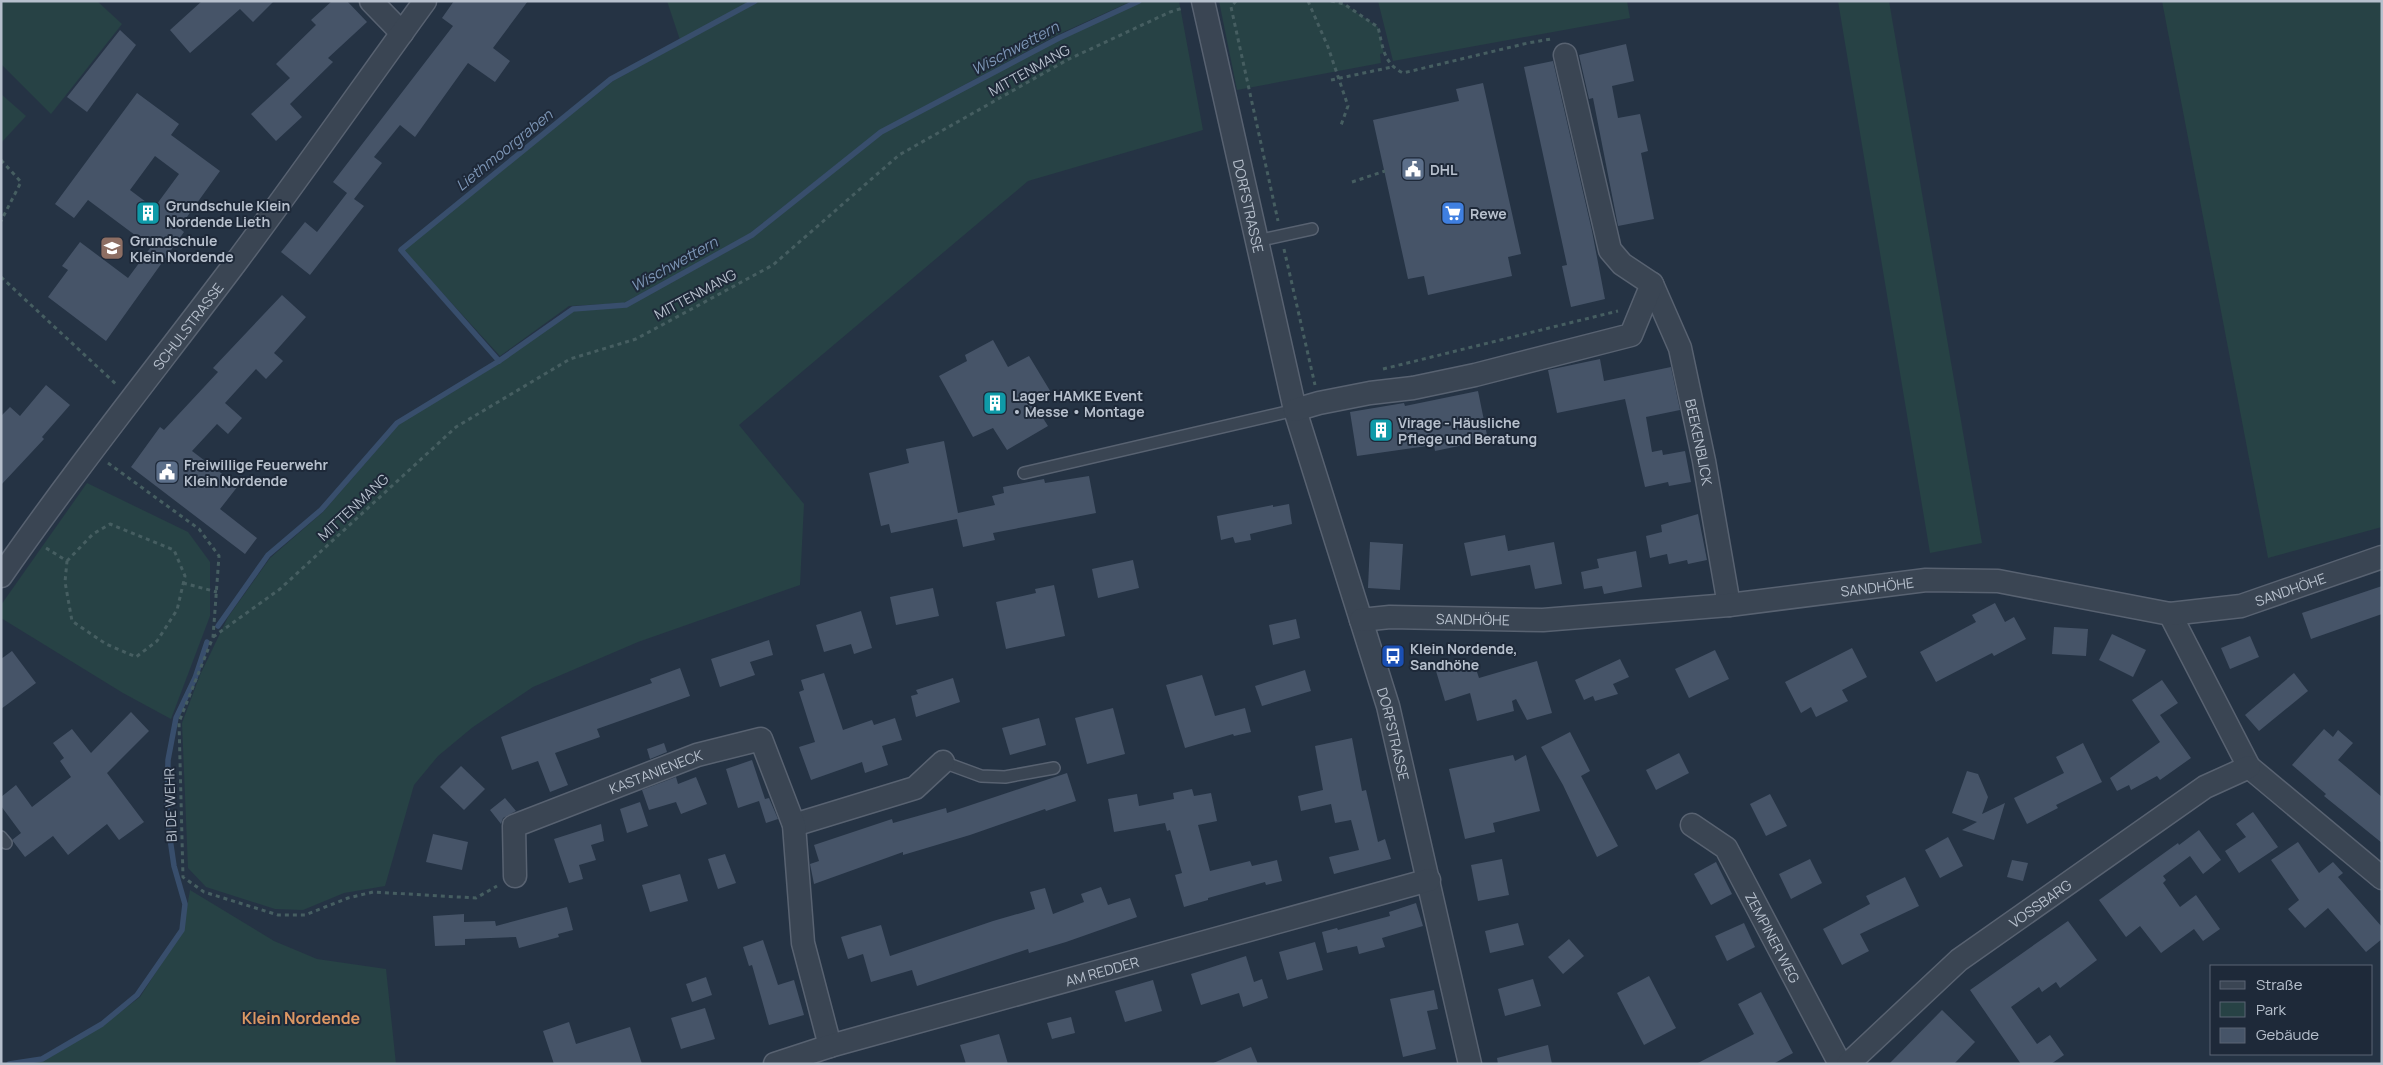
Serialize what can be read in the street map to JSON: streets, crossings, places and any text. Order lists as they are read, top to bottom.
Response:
{
  "streets": {
    "street": [
      "DORFSTRASSE",
      "SCHULSTRASSE",
      "BEEKENBLICK",
      "SANDHÖHE",
      "KASTANIENECK",
      "VOSSBARG",
      "ZEMPINER WEG",
      "AM REDDER"
    ],
    "path": ["MITTENMANG", "BI DE WEHR"]
  },
  "crossings": [
    ["MITTENMANG", "DORFSTRASSE"],
    ["MITTENMANG", "BI DE WEHR"],
    ["DORFSTRASSE", "SANDHÖHE"],
    ["DORFSTRASSE", "AM REDDER"],
    ["SCHULSTRASSE", "BI DE WEHR"],
    ["BEEKENBLICK", "SANDHÖHE"],
    ["KASTANIENECK", "BI DE WEHR"],
    ["KASTANIENECK", "AM REDDER"]
  ],
  "districts": ["Klein Nordende"],
  "water": ["Wischwettern", "Liethmoorgraben"],
  "places": {
    "public building": ["DHL", "Freiwillige Feuerwehr Klein Nordende"],
    "building": ["Grundschule Klein Nordende Lieth", "Lager HAMKE Event • Messe • Montage", "Virage - Häusliche Pflege und Beratung"],
    "supermarket": ["Rewe"],
    "school or university": ["Grundschule Klein Nordende"],
    "bus stop": ["Klein Nordende, Sandhöhe"]
  },
  "legend": ["Straße", "Park", "Gebäude"]
}
